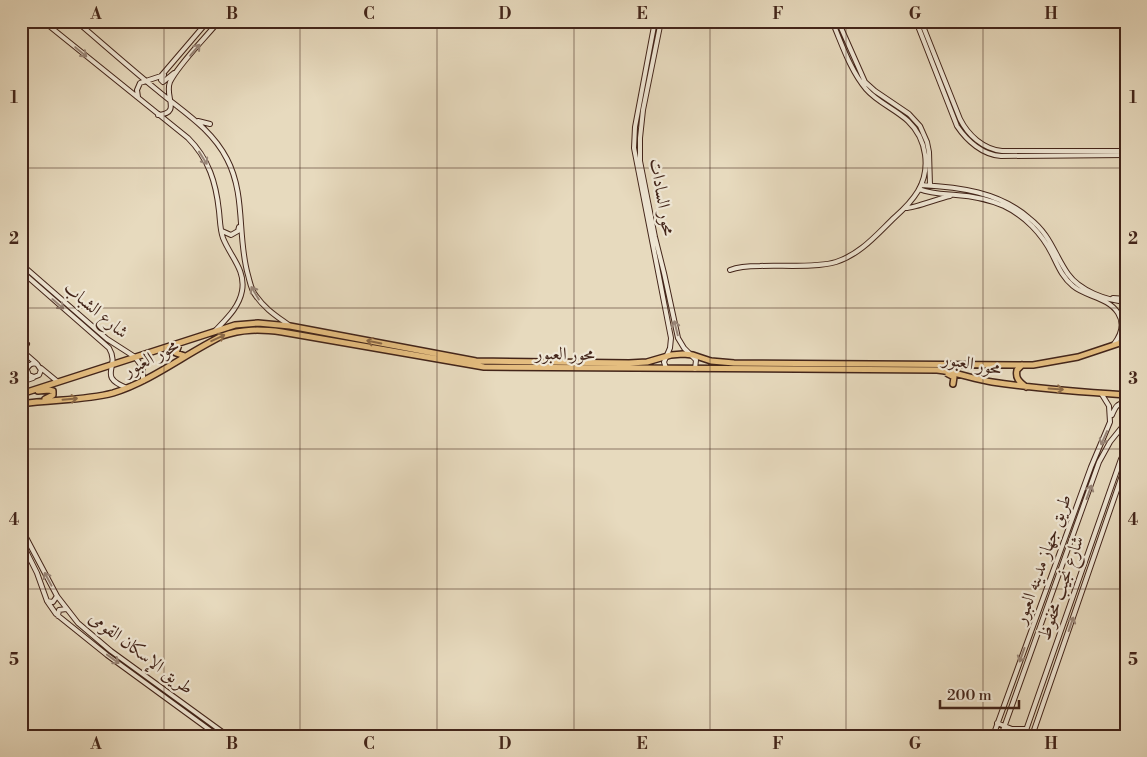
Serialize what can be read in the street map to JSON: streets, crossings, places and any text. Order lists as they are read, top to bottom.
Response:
{
  "streets": {
    "highway": ["محور العبور"],
    "street": [
      "محور السادات",
      "شارع الشباب",
      "طريق جهاز مدينه العبور",
      "شارع نجيب محفوظ",
      "طريق الإسكان القومى"
    ]
  },
  "crossings": [
    ["محور السادات", "محور العبور"],
    ["شارع الشباب", "محور العبور"]
  ],
  "scale_bar": "200 m",
  "grid": {
    "columns": [
      "A",
      "B",
      "C",
      "D",
      "E",
      "F",
      "G",
      "H"
    ],
    "rows": [
      "1",
      "2",
      "3",
      "4",
      "5"
    ]
  }
}
